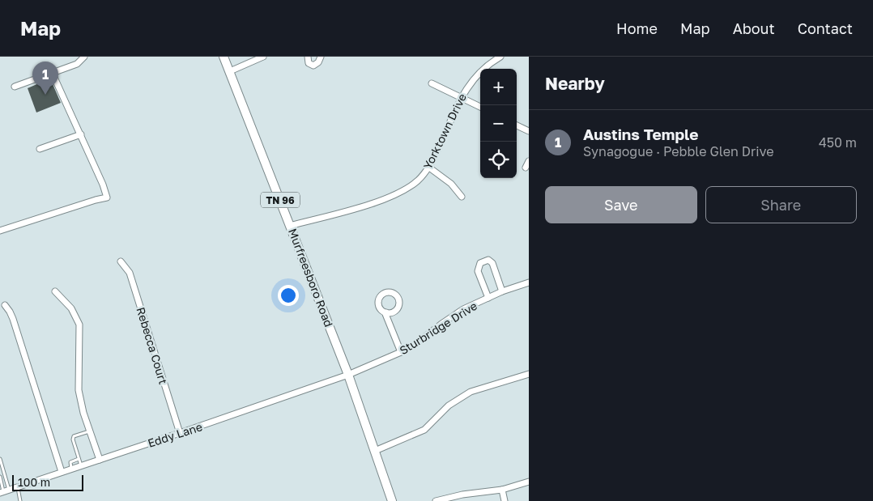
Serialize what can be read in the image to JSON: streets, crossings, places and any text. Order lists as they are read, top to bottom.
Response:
{
  "streets": {
    "main road": ["TN 96", "Murfreesboro Road"],
    "street": [
      "Yorktown Drive",
      "Sturbridge Drive",
      "Rebecca Court",
      "Eddy Lane"
    ]
  },
  "crossings": [
    ["Yorktown Drive", "Murfreesboro Road"],
    ["Murfreesboro Road", "Sturbridge Drive"],
    ["Murfreesboro Road", "Eddy Lane"],
    ["Sturbridge Drive", "Eddy Lane"],
    ["Rebecca Court", "Eddy Lane"]
  ],
  "scale_bar": "100 m",
  "page": {
    "header": "Map",
    "nav": [
      "Home",
      "Map",
      "About",
      "Contact"
    ],
    "heading": "Nearby",
    "pins": "1",
    "map_buttons": ["+", "−"],
    "list": [
      {
        "mark": "1",
        "name": "Austins Temple",
        "note": "Synagogue · Pebble Glen Drive",
        "value": "450 m"
      }
    ],
    "buttons": ["Save", "Share"],
    "scale": "100 m"
  }
}
